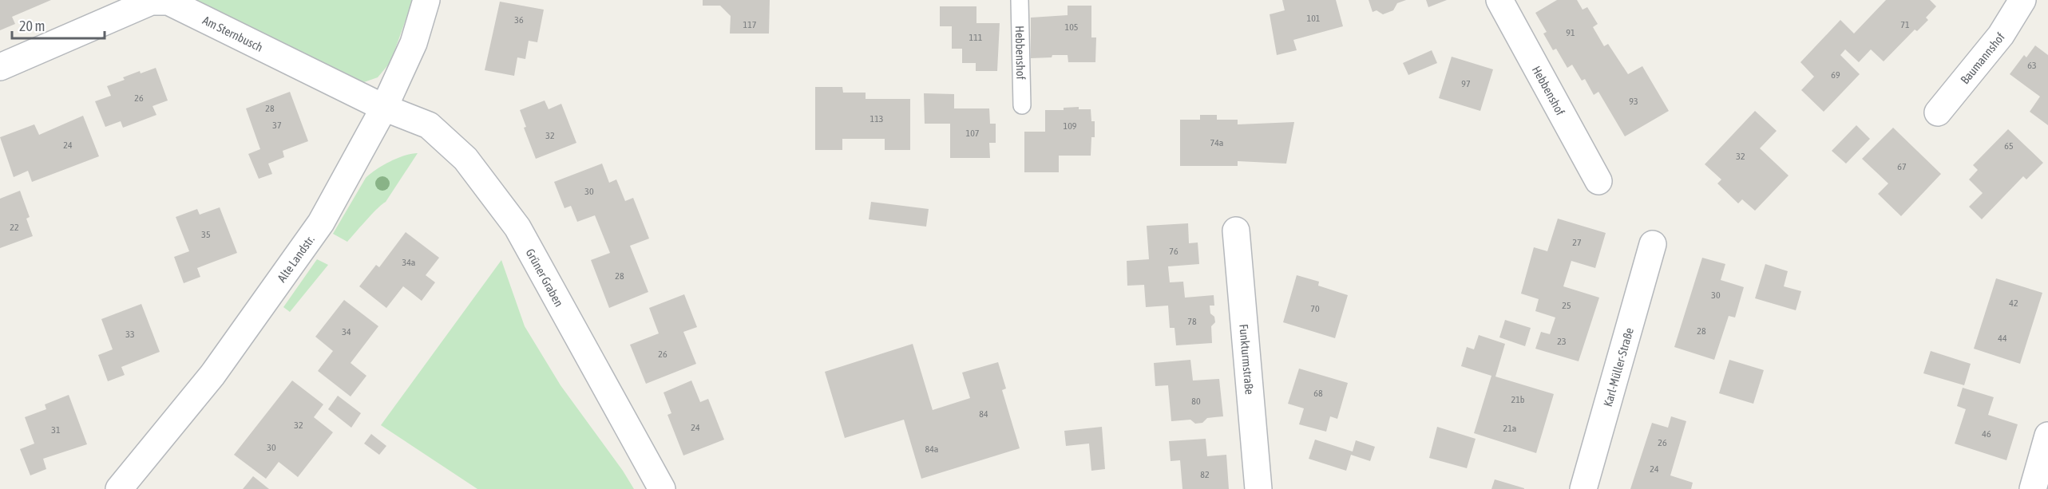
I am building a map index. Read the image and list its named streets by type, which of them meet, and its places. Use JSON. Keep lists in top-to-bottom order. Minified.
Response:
{"streets":{"street":["Am Sternbusch","Hebbenshof","Baumannshof","Alte Landstr.","Grüner Graben","Funkturmstraße","Karl-Müller-Straße"]},"crossings":[["Am Sternbusch","Alte Landstr."],["Am Sternbusch","Grüner Graben"],["Alte Landstr.","Grüner Graben"]],"house_numbers":["101","36","117","71","105","91","111","63","69","97","26","93","28","113","37","109","107","32","74a","24","65","32","67","30","22","35","27","76","34a","28","30","42","25","70","78","28","34","33","44","23","26","68","21b","80","84","32","24","21a","31","46","26","30","84a","24","82"],"scale_bar":"20 m"}
